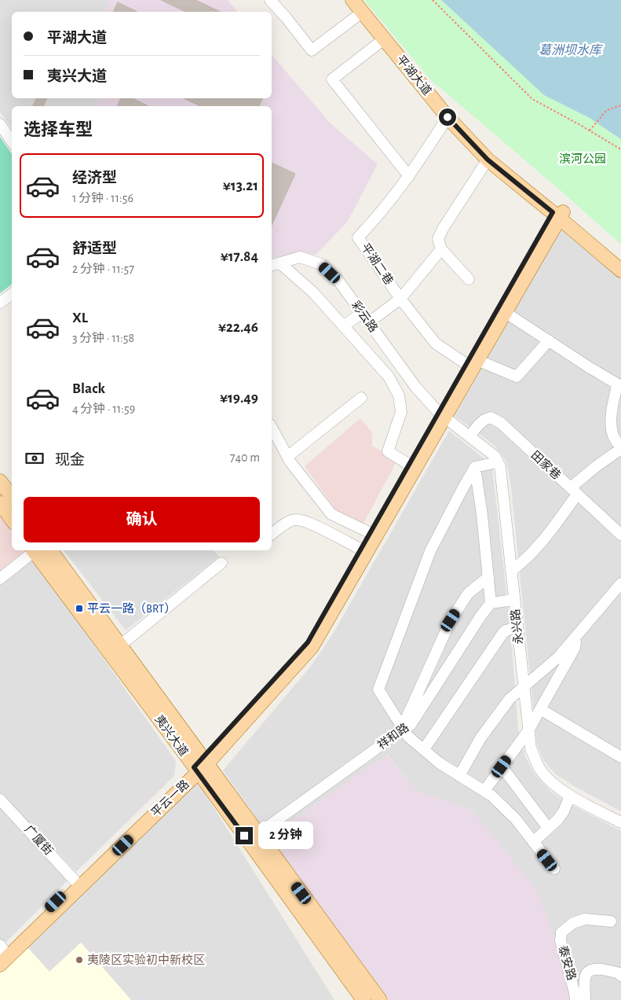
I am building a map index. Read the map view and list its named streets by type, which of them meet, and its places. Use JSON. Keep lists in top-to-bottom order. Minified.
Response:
{"streets":{"main road":["平湖大道","夷兴大道","平云一路"],"street":["平湖二巷","彩云路","田家巷","永兴路","祥和路","广厦街","泰安路"]},"crossings":[["平湖大道","平湖二巷"],["平湖大道","平云一路"],["平湖二巷","平云一路"],["彩云路","平云一路"],["夷兴大道","祥和路"],["夷兴大道","平云一路"],["平云一路","广厦街"]],"water":["葛洲坝水库"],"parks":["滨河公园"],"places":{"transit":["平云一路（BRT）"],"other":["夷陵区实验初中新校区"]},"page":{"banner":["平湖大道","夷兴大道"],"heading":"选择车型","list":[{"name":"经济型","note":"1 分钟 · 11:56","value":"¥13.21"},{"name":"舒适型","note":"2 分钟 · 11:57","value":"¥17.84"},{"name":"XL","note":"3 分钟 · 11:58","value":"¥22.46"},{"name":"Black","note":"4 分钟 · 11:59","value":"¥19.49"}],"pay":["现金","740 m"],"buttons":"确认","bubble":"2 分钟"}}
